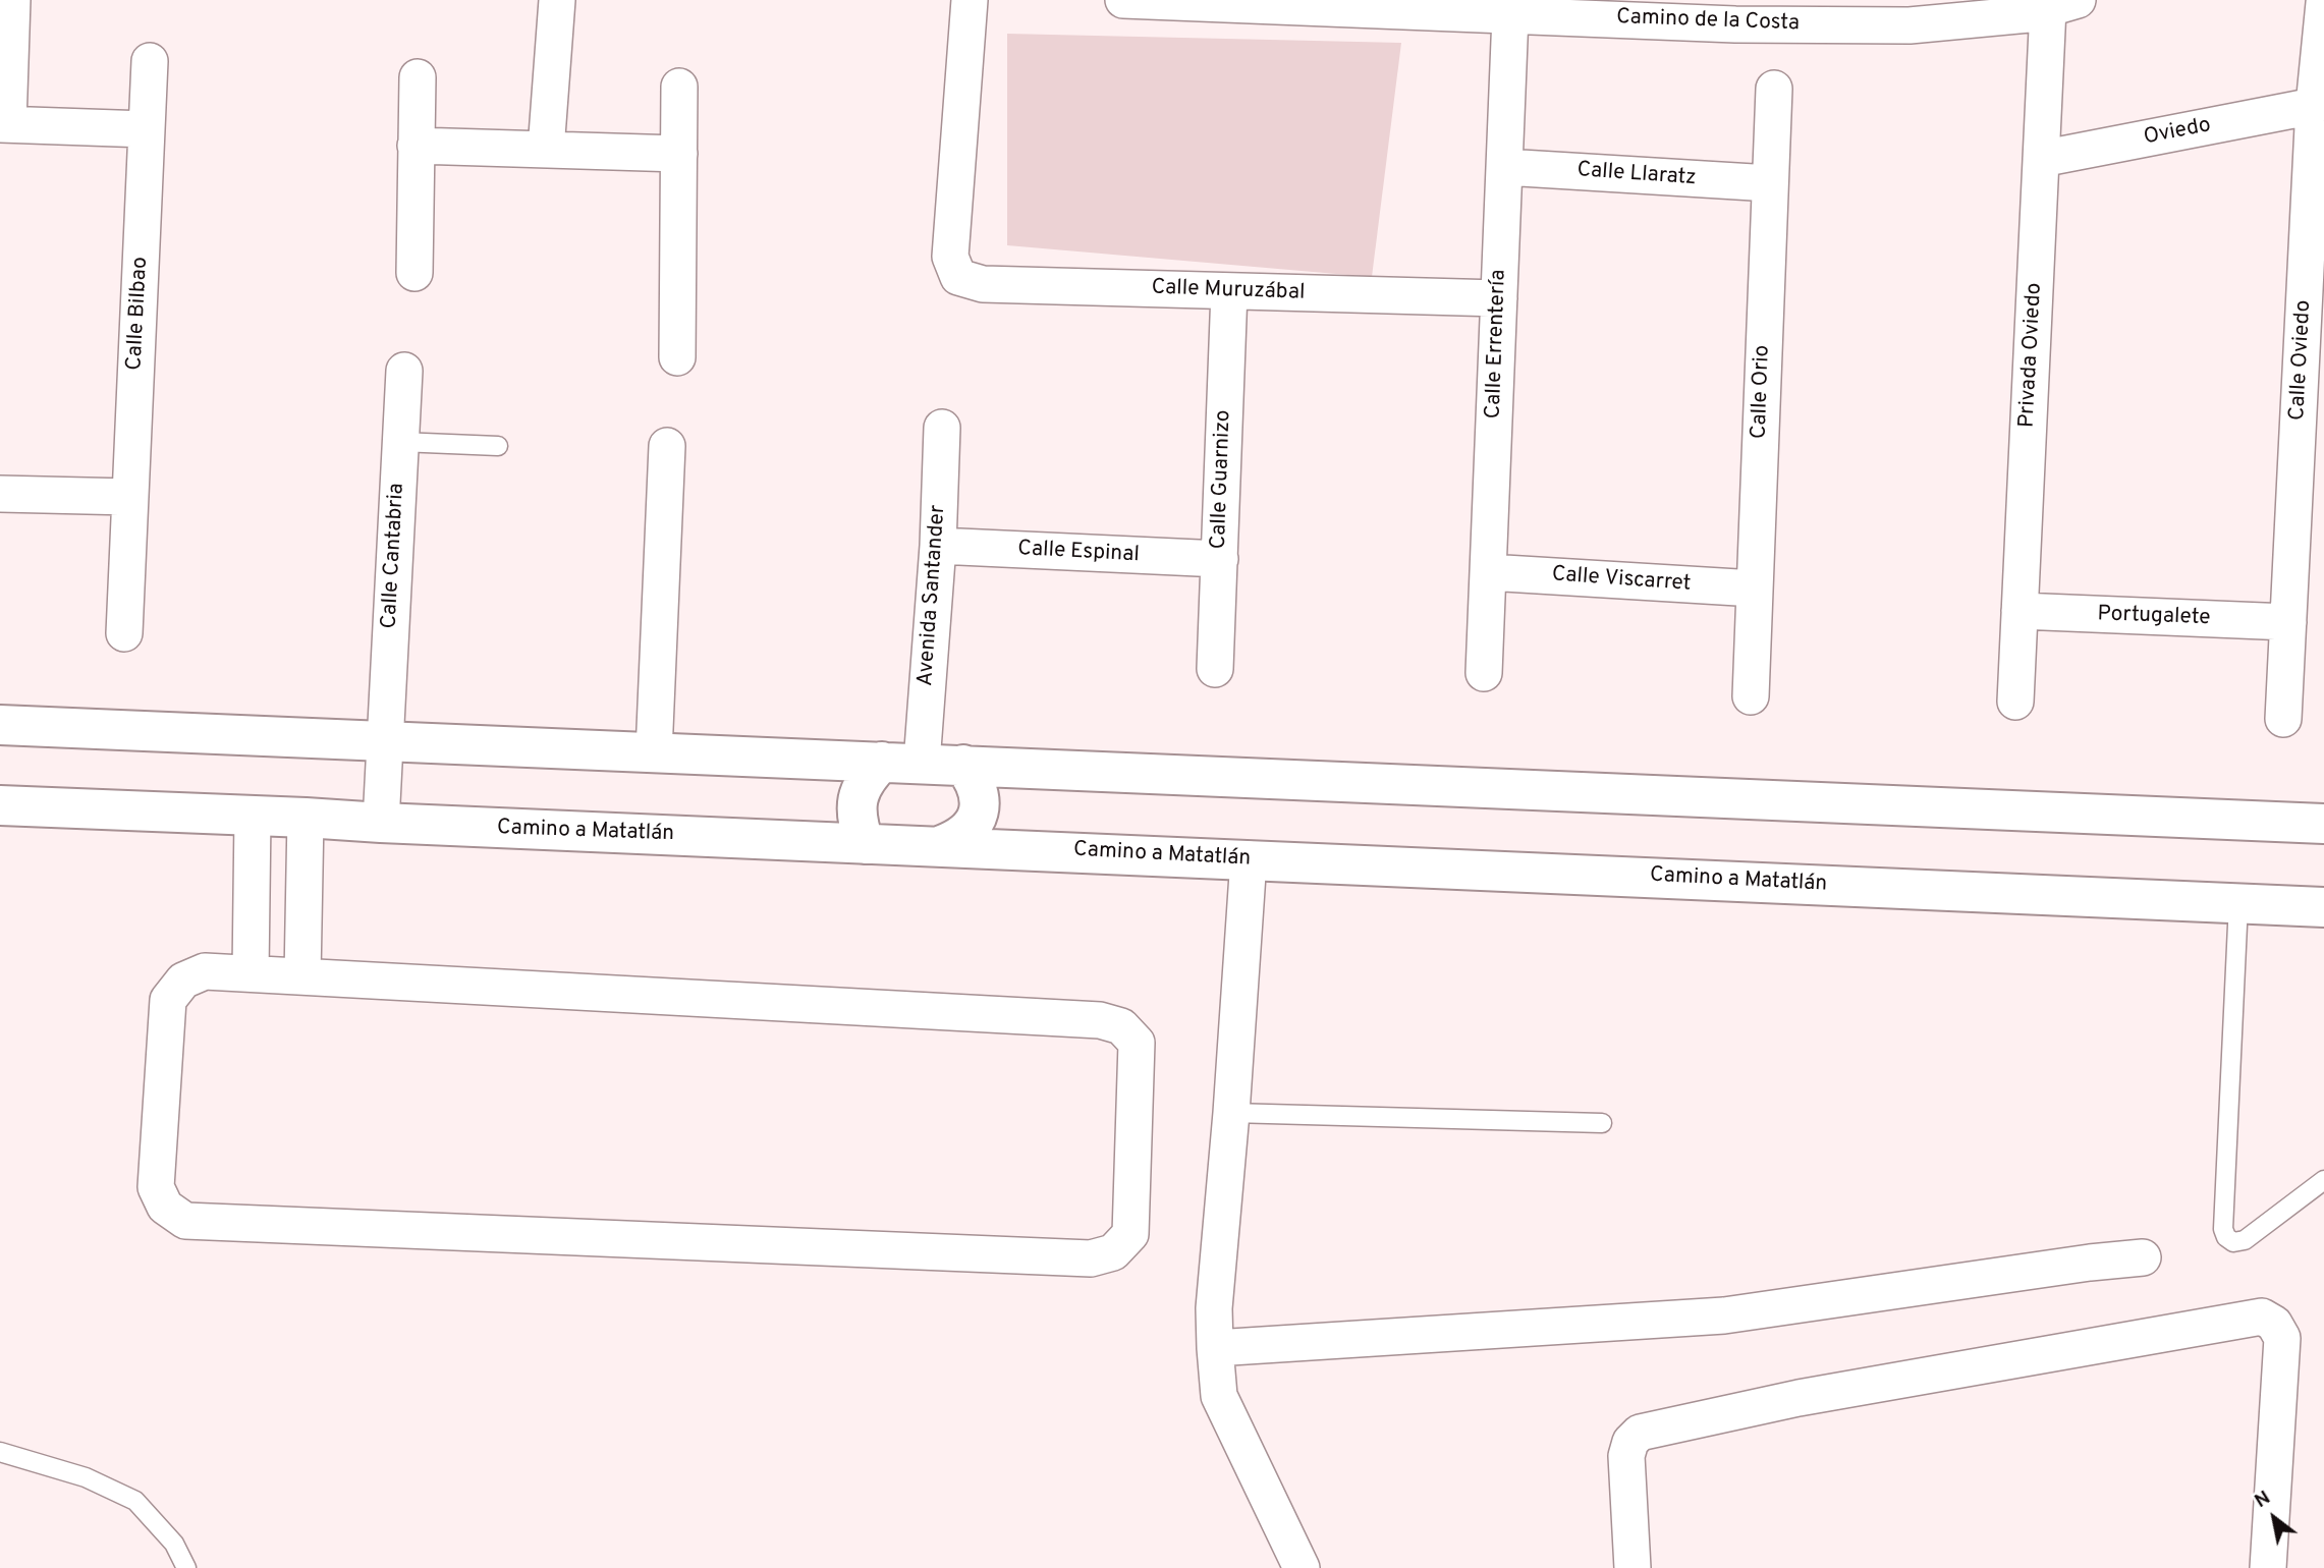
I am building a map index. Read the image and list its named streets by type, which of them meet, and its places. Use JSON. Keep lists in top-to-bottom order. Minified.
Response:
{"streets":{"street":["Camino de la Costa","Oviedo","Calle Llaratz","Calle Muruzábal","Calle Bilbao","Calle Errentería","Privada Oviedo","Calle Oviedo","Calle Orio","Calle Guarnizo","Calle Espinal","Calle Cantabria","Calle Viscarret","Avenida Santander","Portugalete","Camino a Matatlán"]},"crossings":[["Camino de la Costa","Calle Errentería"],["Camino de la Costa","Privada Oviedo"],["Oviedo","Privada Oviedo"],["Oviedo","Calle Oviedo"],["Calle Llaratz","Calle Errentería"],["Calle Llaratz","Calle Orio"],["Calle Muruzábal","Calle Errentería"],["Calle Muruzábal","Calle Guarnizo"],["Calle Errentería","Calle Viscarret"],["Privada Oviedo","Portugalete"],["Calle Oviedo","Portugalete"],["Calle Orio","Calle Viscarret"],["Calle Guarnizo","Calle Espinal"],["Calle Espinal","Avenida Santander"],["Calle Cantabria","Camino a Matatlán"],["Avenida Santander","Camino a Matatlán"]],"north":"top left"}
